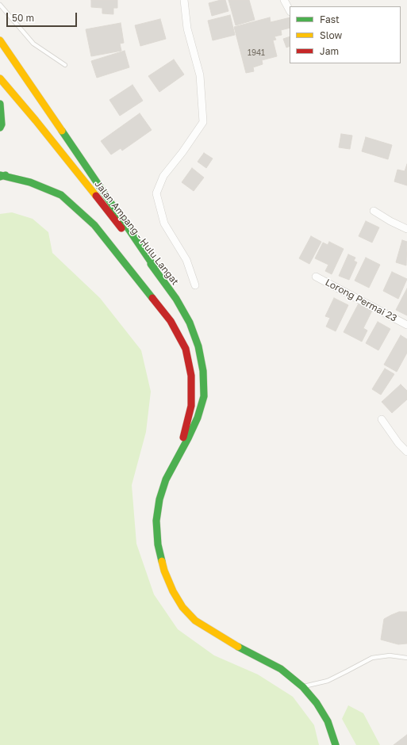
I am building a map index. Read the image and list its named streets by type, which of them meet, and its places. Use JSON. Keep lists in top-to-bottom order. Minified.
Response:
{"streets":{"main road":["Jalan Ampang - Hulu Langat"],"street":["Lorong Permai 23"]},"house_numbers":["1941"],"legend":["Fast","Slow","Jam"],"scale_bar":"50 m"}
